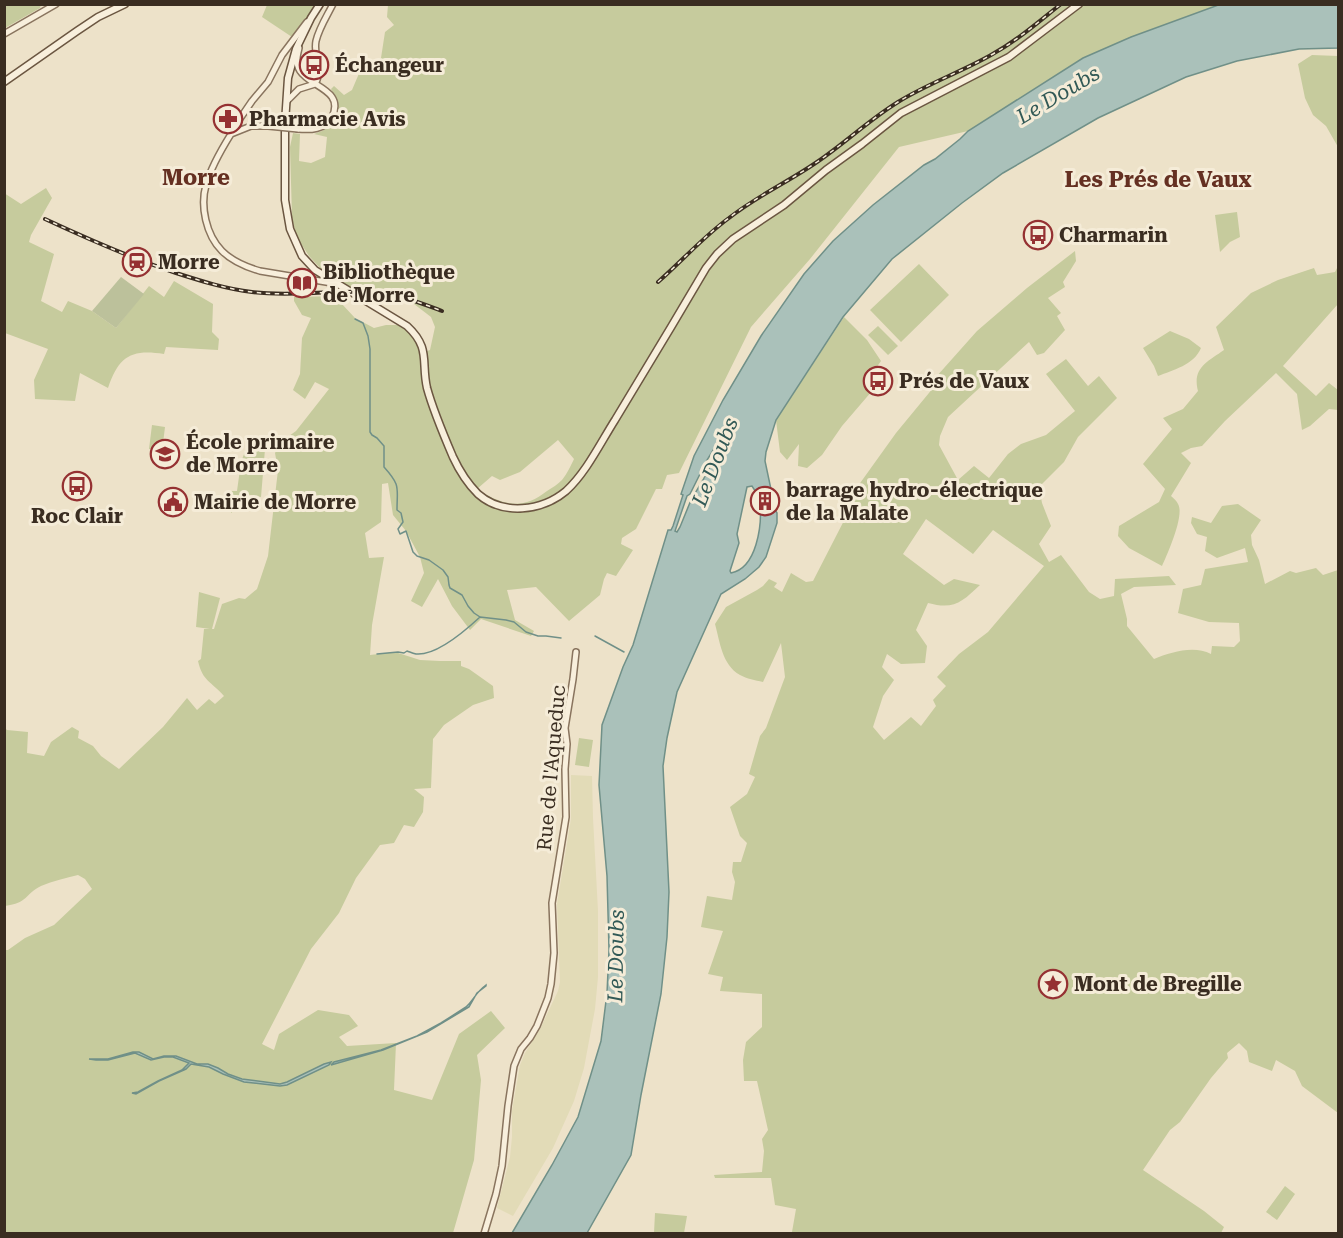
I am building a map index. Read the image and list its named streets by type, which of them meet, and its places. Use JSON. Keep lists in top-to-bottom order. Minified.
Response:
{"streets":{"street":["Rue de l'Aqueduc"]},"districts":["Morre","Les Prés de Vaux"],"water":["Le Doubs"],"places":{"bus stop":["Échangeur","Charmarin","Prés de Vaux","Roc Clair"],"pharmacy":["Pharmacie Avis"],"station":["Morre"],"library":["Bibliothèque de Morre"],"school or university":["École primaire de Morre"],"building":["barrage hydro-électrique de la Malate"],"public building":["Mairie de Morre"],"place":["Mont de Bregille"]}}
